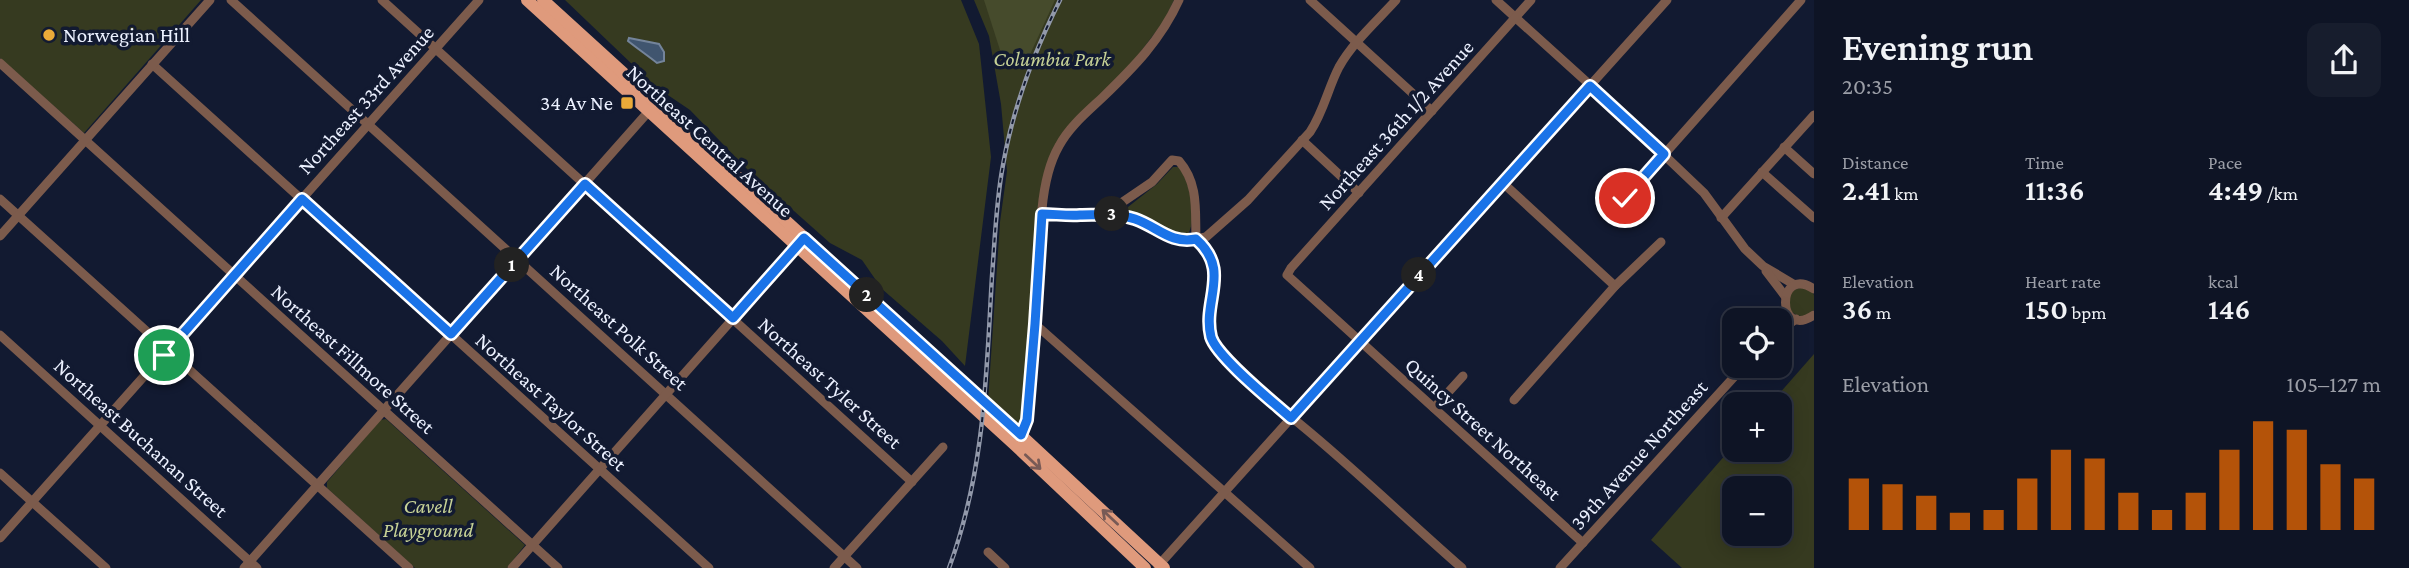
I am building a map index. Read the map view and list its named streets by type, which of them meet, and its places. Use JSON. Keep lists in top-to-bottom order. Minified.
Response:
{"streets":{"main road":["Northeast Central Avenue"],"street":["Northeast 33rd Avenue","Northeast 36th 1/2 Avenue","Northeast Polk Street","Northeast Fillmore Street","Northeast Tyler Street","Northeast Taylor Street","Quincy Street Northeast","Northeast Buchanan Street","39th Avenue Northeast"]},"crossings":[["Northeast 33rd Avenue","Northeast Polk Street"],["Northeast 33rd Avenue","Northeast Fillmore Street"],["Northeast 33rd Avenue","Northeast Tyler Street"],["Northeast 33rd Avenue","Northeast Taylor Street"],["Northeast 33rd Avenue","Northeast Buchanan Street"],["Northeast 36th 1/2 Avenue","Quincy Street Northeast"],["Quincy Street Northeast","39th Avenue Northeast"]],"parks":["Columbia Park","Cavell Playground"],"places":{"other":["Norwegian Hill"],"transit":["34 Av Ne"]},"page":{"heading":["Evening run","20:35"],"stats":[["Distance","2.41 km"],["Time","11:36"],["Pace","4:49 /km"],["Elevation","36 m"],["Heart rate","150 bpm"],["kcal","146"]],"pins":["3","1","4","2"],"map_buttons":["+","−"],"chart":["Elevation","105–127 m"]}}
